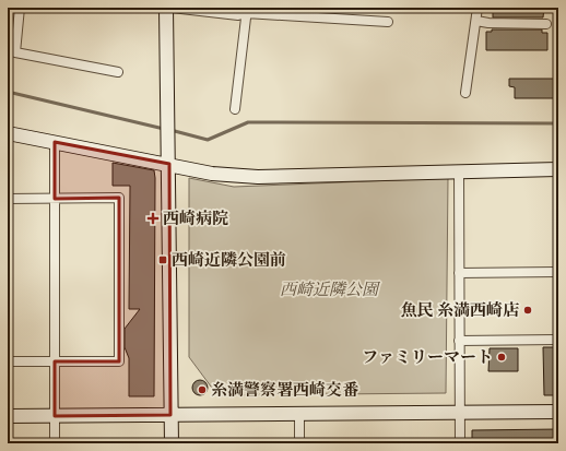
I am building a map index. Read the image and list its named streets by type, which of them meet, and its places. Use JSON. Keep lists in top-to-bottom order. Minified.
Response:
{"parks":["西崎近隣公園"],"places":{"health":["西崎病院"],"transit":["西崎近隣公園前"],"other":["魚民 糸満西崎店","ファミリーマート","糸満警察署西崎交番"]}}
